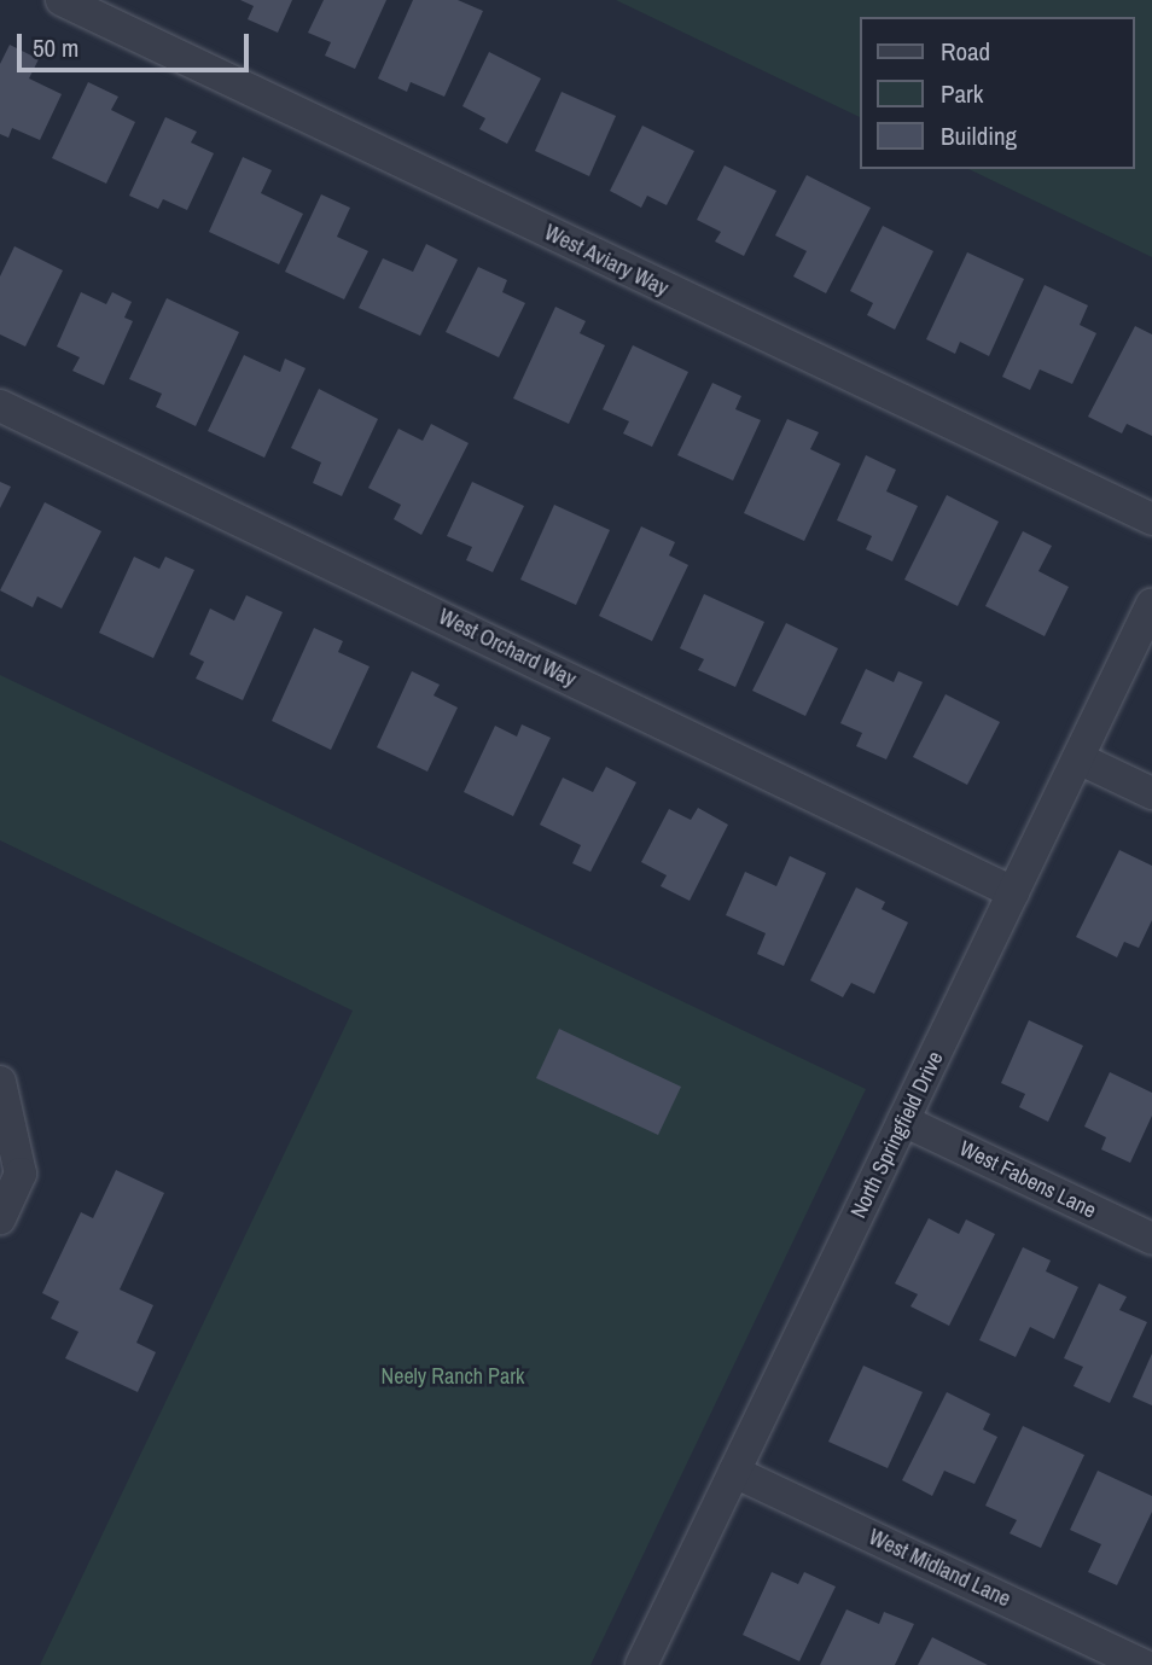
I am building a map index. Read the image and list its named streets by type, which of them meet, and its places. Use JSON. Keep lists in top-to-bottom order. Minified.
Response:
{"streets":{"street":["West Aviary Way","West Orchard Way","North Springfield Drive","West Fabens Lane","West Midland Lane"]},"crossings":[["West Orchard Way","North Springfield Drive"],["North Springfield Drive","West Fabens Lane"],["North Springfield Drive","West Midland Lane"]],"parks":["Neely Ranch Park"],"legend":["Road","Park","Building"],"scale_bar":"50 m"}
